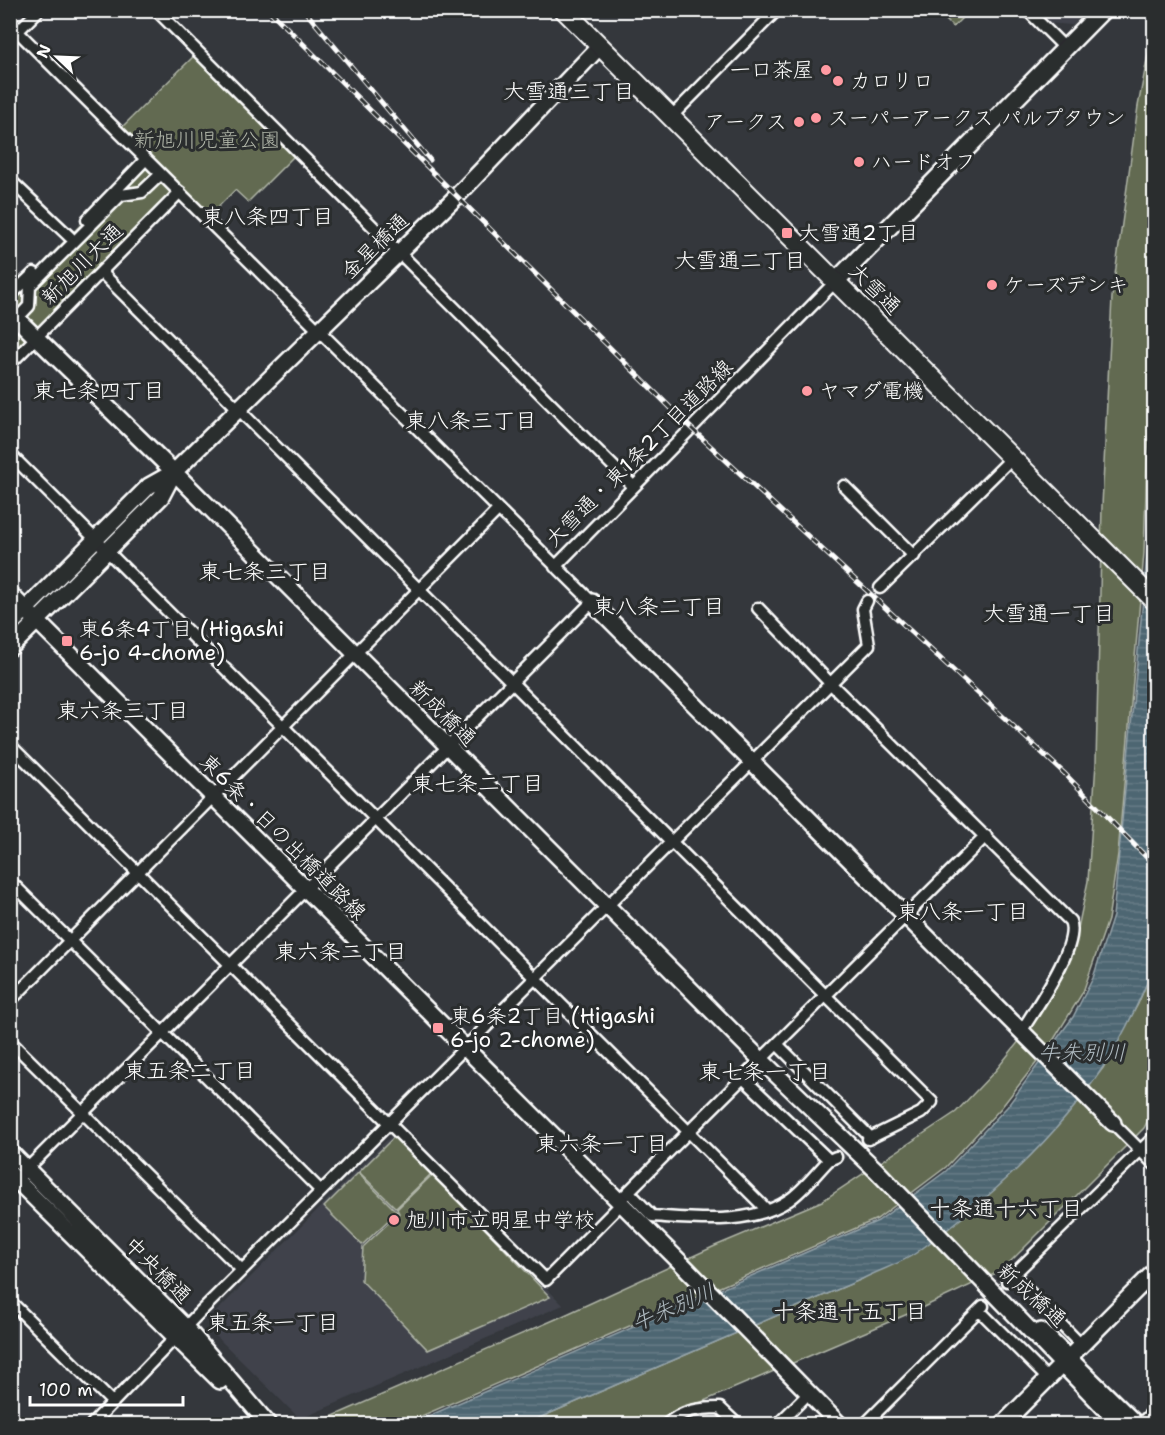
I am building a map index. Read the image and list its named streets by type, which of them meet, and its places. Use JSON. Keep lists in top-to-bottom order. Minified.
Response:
{"streets":{"highway":["大雪通"],"street":["金星橋通","新旭川大通","大雪通・東1条2丁目道路線","新成橋通","東6条・日の出橋道路線","中央橋通"]},"crossings":[["金星橋通","大雪通"],["金星橋通","新成橋通"],["金星橋通","東6条・日の出橋道路線"],["新旭川大通","新成橋通"],["大雪通","大雪通・東1条2丁目道路線"]],"districts":["大雪通三丁目","東八条四丁目","大雪通二丁目","東七条四丁目","東八条三丁目","東七条三丁目","東八条二丁目","大雪通一丁目","東六条三丁目","東七条二丁目","東八条一丁目","東六条二丁目","東五条二丁目","東七条一丁目","東六条一丁目","十条通十六丁目","十条通十五丁目","東五条一丁目"],"water":["牛朱別川"],"parks":["新旭川児童公園"],"places":{"other":["一口茶屋","カロリロ","スーパーアークス パルプタウン","アークス","ハードオフ","ケーズデンキ","ヤマダ電機","旭川市立明星中学校"],"transit":["大雪通2丁目","東6条4丁目 (Higashi 6-jo 4-chome)","東6条2丁目 (Higashi 6-jo 2-chome)"]},"scale_bar":"100 m","north":"top left"}
